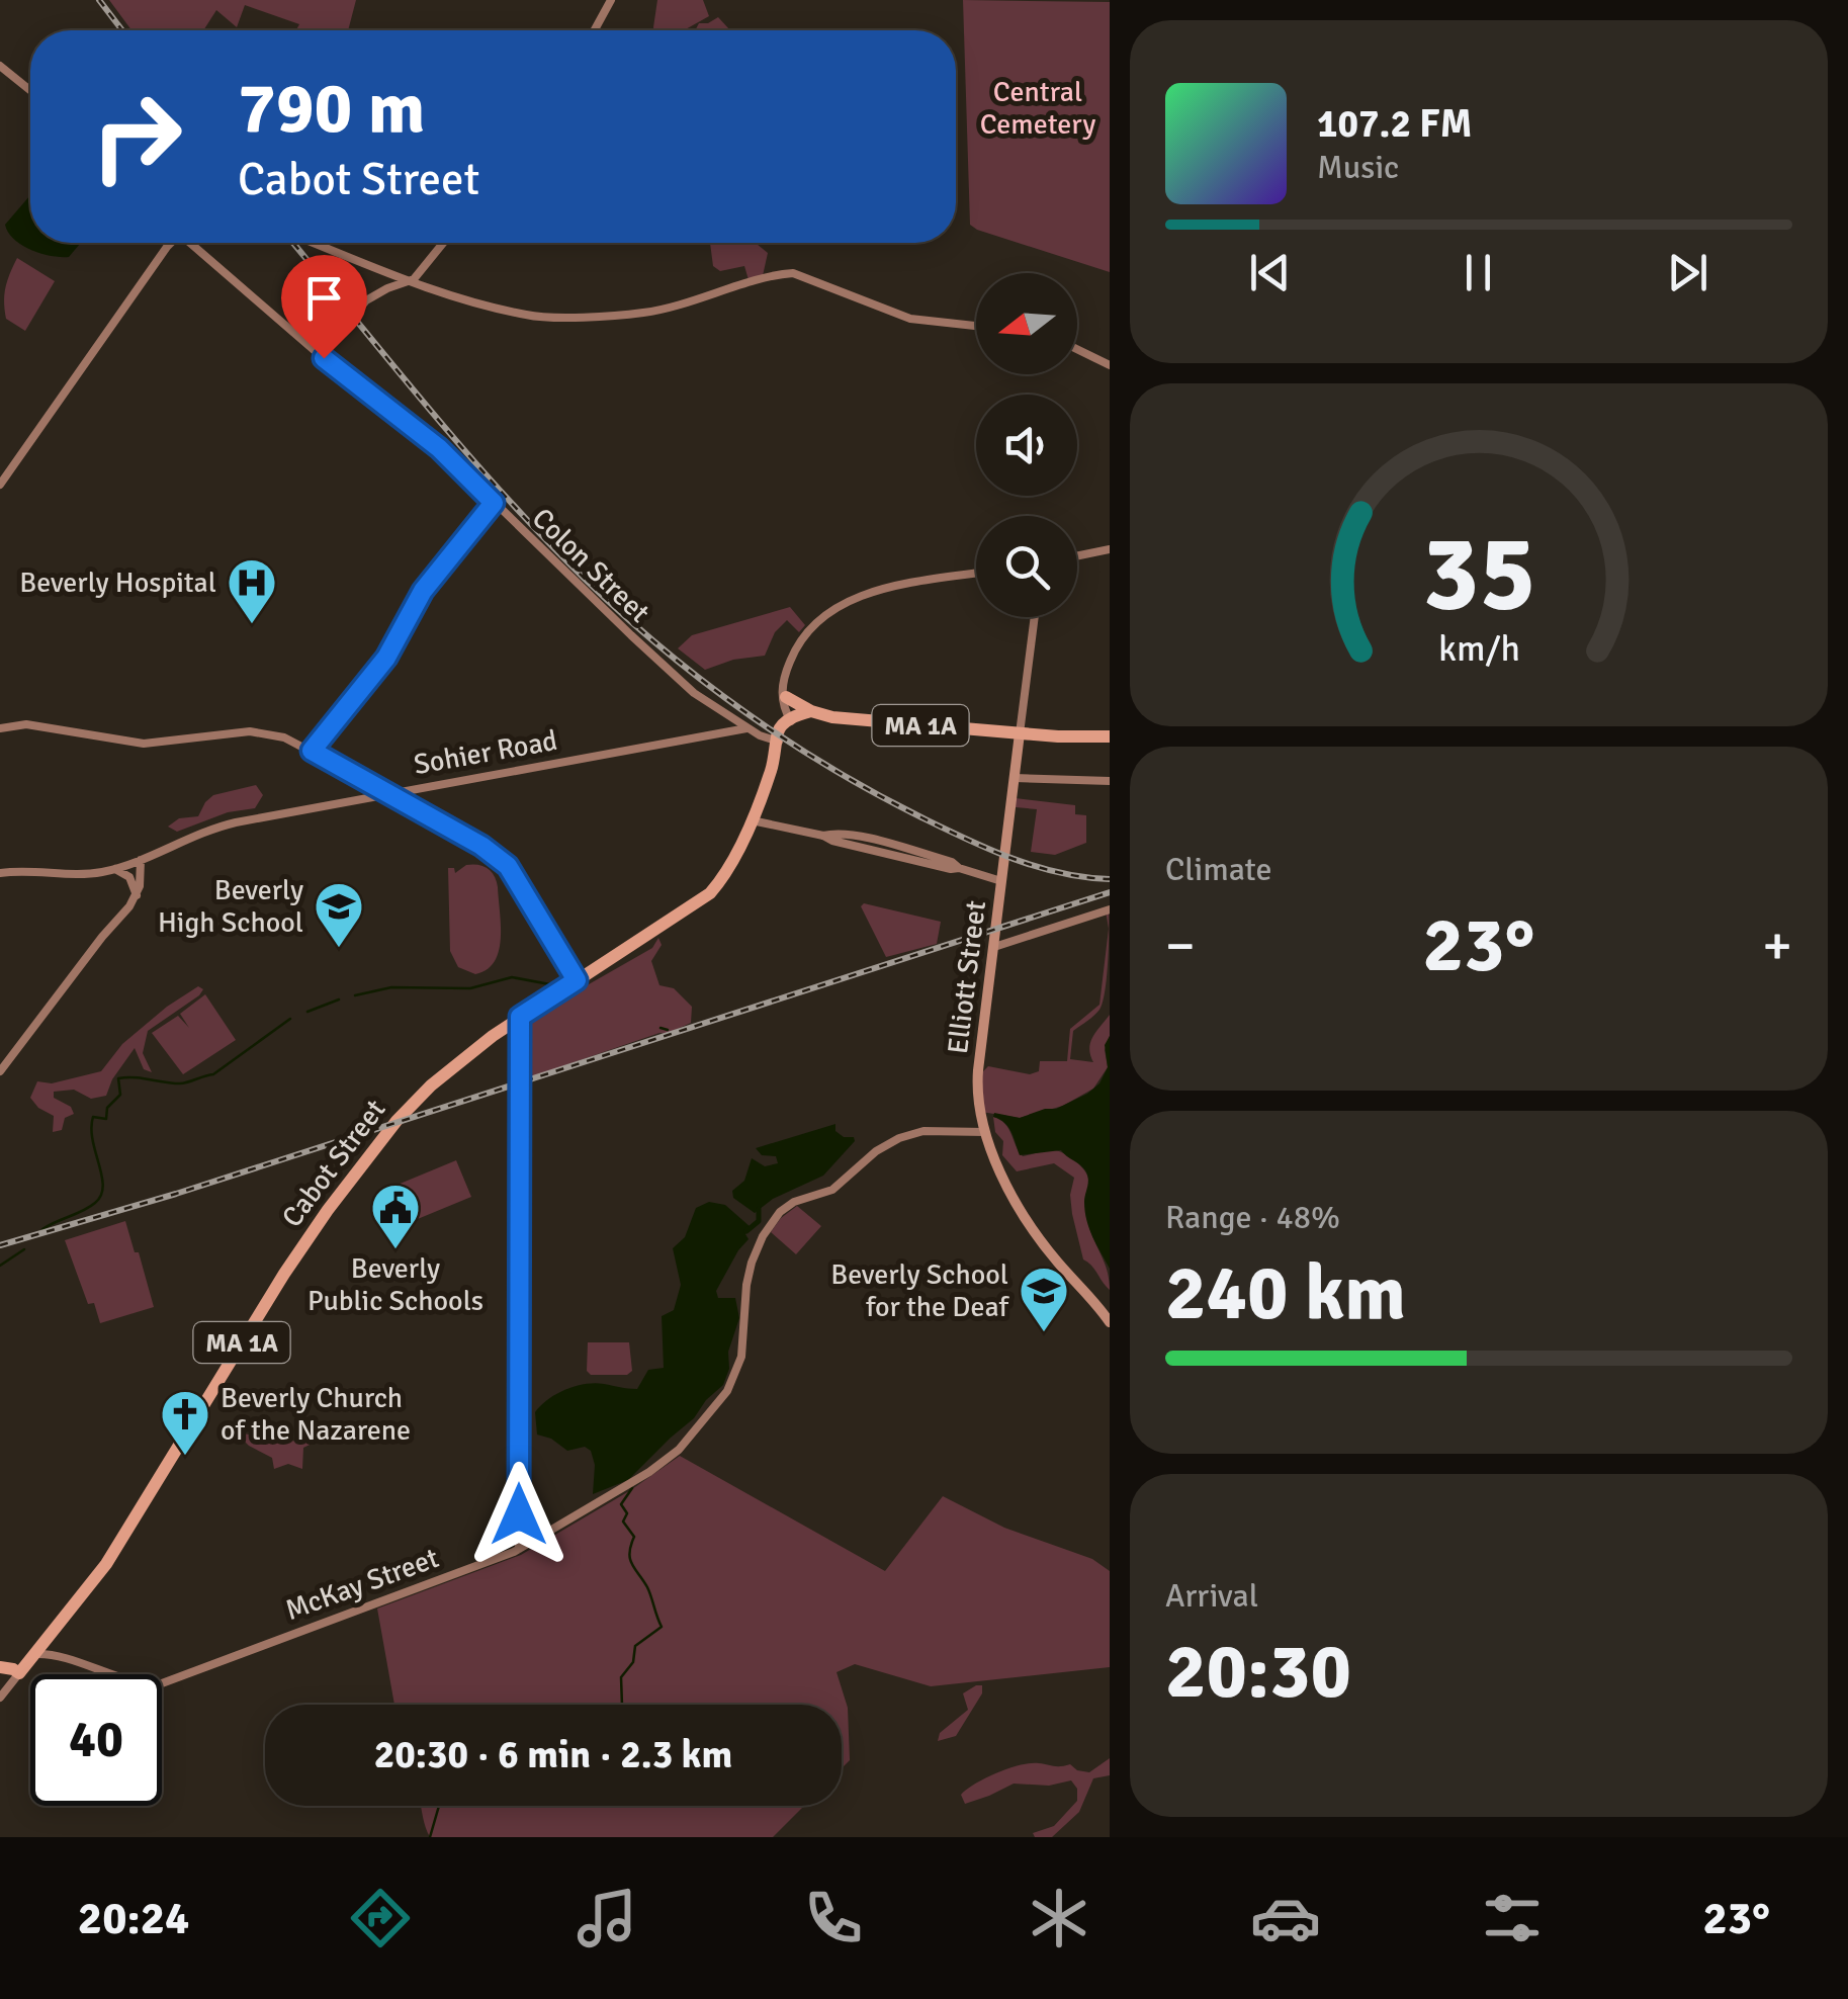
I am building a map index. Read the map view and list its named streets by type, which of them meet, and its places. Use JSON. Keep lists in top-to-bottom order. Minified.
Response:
{"streets":{"highway":["MA 1A","Cabot Street"],"main road":["Colon Street","Sohier Road","Elliott Street","McKay Street"]},"crossings":[["Colon Street","Sohier Road"],["Colon Street","Cabot Street"],["MA 1A","Elliott Street"],["MA 1A","Cabot Street"],["Sohier Road","Cabot Street"],["Elliott Street","McKay Street"],["Cabot Street","McKay Street"]],"parks":["Central Cemetery"],"places":{"hospital":["Beverly Hospital"],"school or university":["Beverly High School","Beverly School for the Deaf"],"public building":["Beverly Public Schools"],"church":["Beverly Church of the Nazarene"]},"north":"left","page":{"turn":["790 m","Cabot Street"],"song":["107.2 FM","Music"],"tile":["Climate",["Range · 48%","240 km"],["Arrival","20:30"]],"heat":["−","23°","+"],"limit":"40","trip":"20:30 · 6 min · 2.3 km","tabs":["20:24","23°"],"gauge":["35","km/h"]}}
